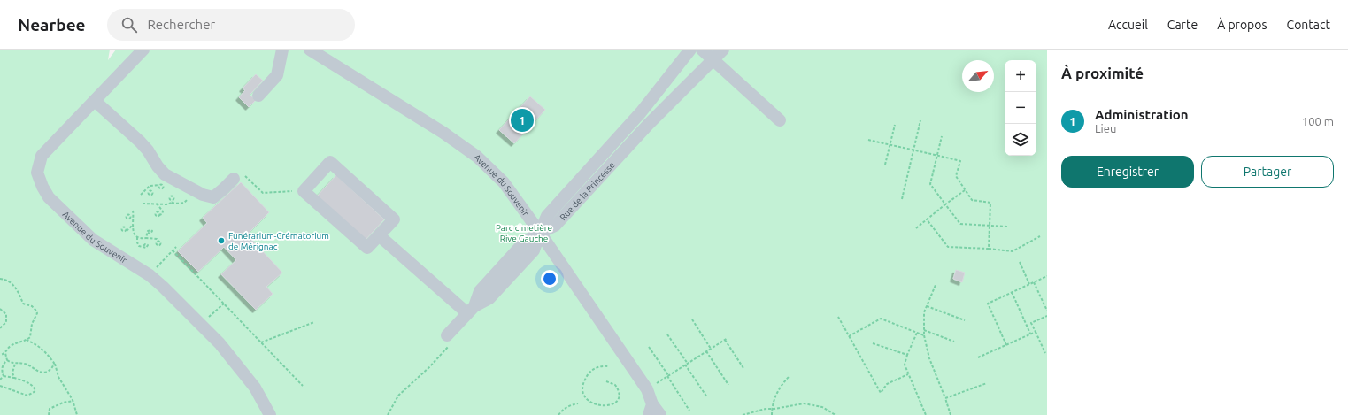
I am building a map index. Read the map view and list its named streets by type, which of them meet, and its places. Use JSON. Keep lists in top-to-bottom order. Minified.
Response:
{"streets":{"lane":["Avenue du Souvenir","Rue de la Princesse"]},"crossings":[["Avenue du Souvenir","Rue de la Princesse"]],"parks":["Parc cimetière Rive Gauche"],"places":["Funérarium-Crématorium de Mérignac"],"north":"top right","page":{"header":"Nearbee","search":"Rechercher","nav":["Accueil","Carte","À propos","Contact"],"heading":"À proximité","map_buttons":["+","−"],"list":[{"mark":"1","name":"Administration","note":"Lieu","value":"100 m"}],"pins":"1","buttons":["Enregistrer","Partager"]}}
